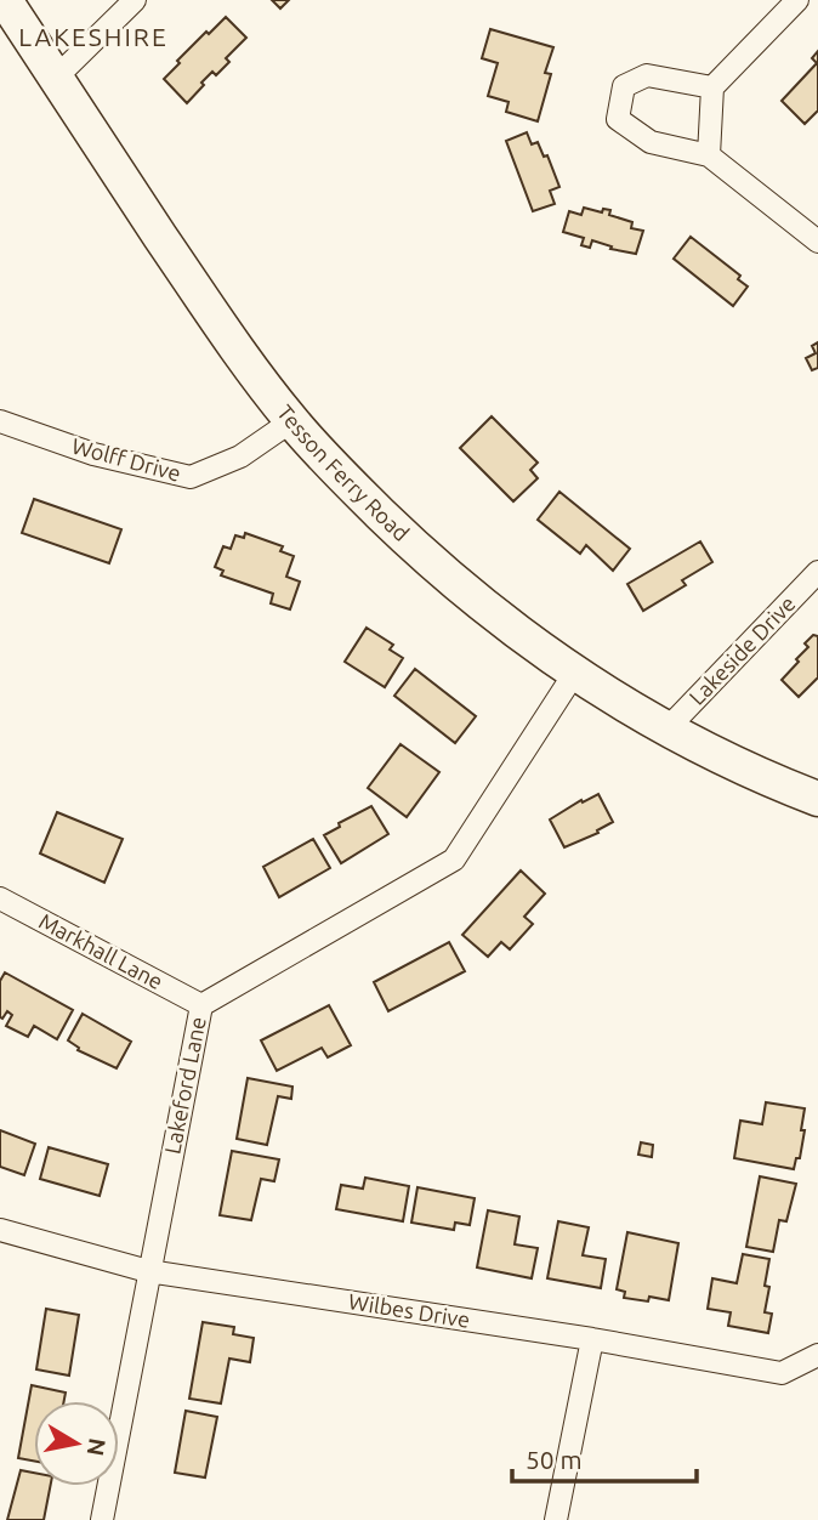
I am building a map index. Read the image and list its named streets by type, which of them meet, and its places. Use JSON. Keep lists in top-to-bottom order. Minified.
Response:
{"streets":{"main road":["Tesson Ferry Road"],"street":["Wolff Drive","Lakeside Drive","Markhall Lane","Lakeford Lane","Wilbes Drive"]},"crossings":[["Wolff Drive","Tesson Ferry Road"],["Tesson Ferry Road","Lakeside Drive"],["Tesson Ferry Road","Lakeford Lane"],["Markhall Lane","Lakeford Lane"],["Lakeford Lane","Wilbes Drive"]],"districts":["LAKESHIRE"],"scale_bar":"50 m","north":"right"}
